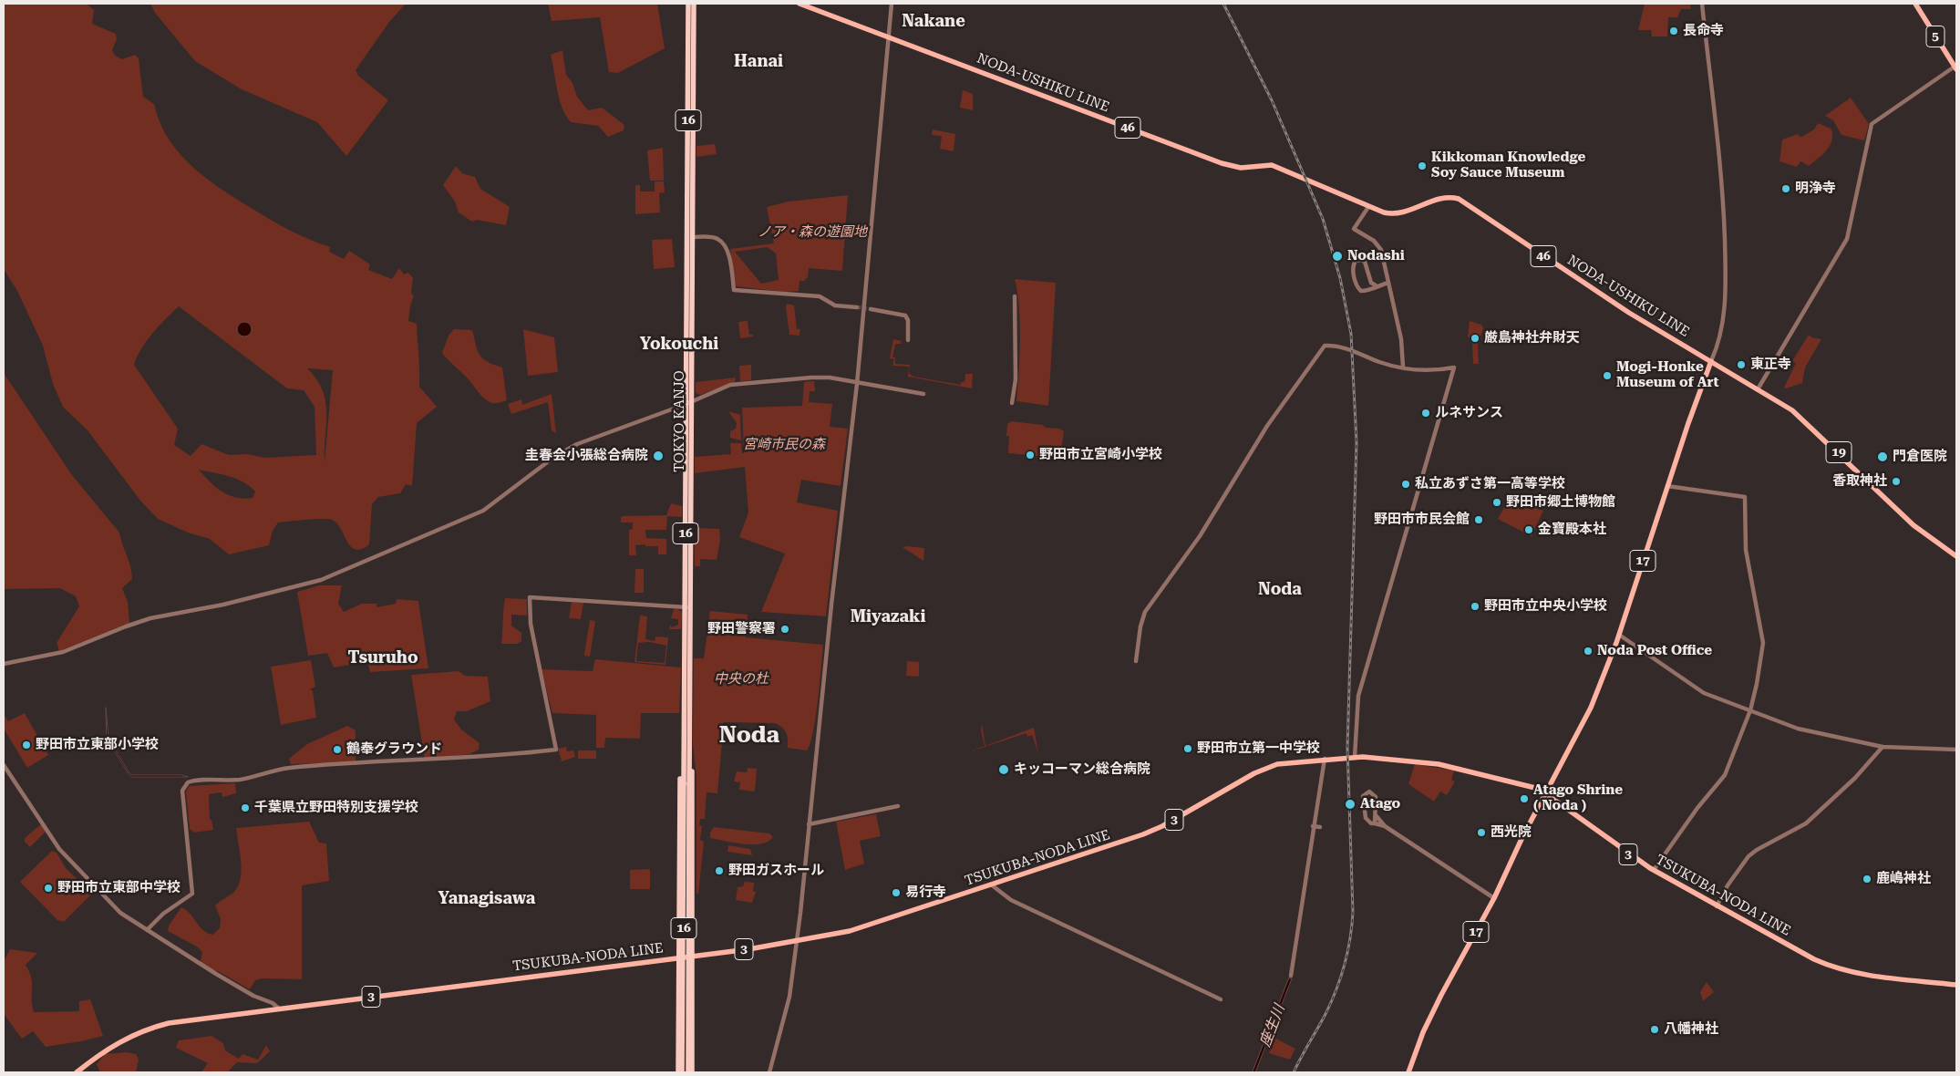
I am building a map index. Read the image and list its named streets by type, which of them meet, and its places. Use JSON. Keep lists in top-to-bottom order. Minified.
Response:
{"streets":{"highway":["16","TOKYO KANJO"],"main road":["5","NODA-USHIKU LINE","46","19","17","3","TSUKUBA-NODA LINE"]},"crossings":[["NODA-USHIKU LINE","19"],["NODA-USHIKU LINE","17"],["16","TOKYO KANJO"],["16","TSUKUBA-NODA LINE"],["19","17"],["17","TSUKUBA-NODA LINE"]],"districts":["Nakane","Hanai","Yokouchi","Noda","Miyazaki","Tsuruho","Noda","Yanagisawa"],"water":["座生川"],"parks":["ノア・森の遊園地","宮崎市民の森","中央の杜"],"places":["長命寺","Kikkoman Knowledge Soy Sauce Museum","明浄寺","Nodashi","厳島神社弁財天","東正寺","Mogi-Honke Museum of Art","ルネサンス","野田市立宮崎小学校","圭春会小張総合病院","門倉医院","香取神社","私立あずさ第一高等学校","野田市郷土博物館","野田市市民会館","金寶殿本社","野田市立中央小学校","野田警察署","Noda Post Office","野田市立東部小学校","野田市立第一中学校","鶴奉グラウンド","キッコーマン総合病院","Atago Shrine ( Noda )","Atago","千葉県立野田特別支援学校","西光院","野田ガスホール","鹿嶋神社","野田市立東部中学校","易行寺","八幡神社"]}
